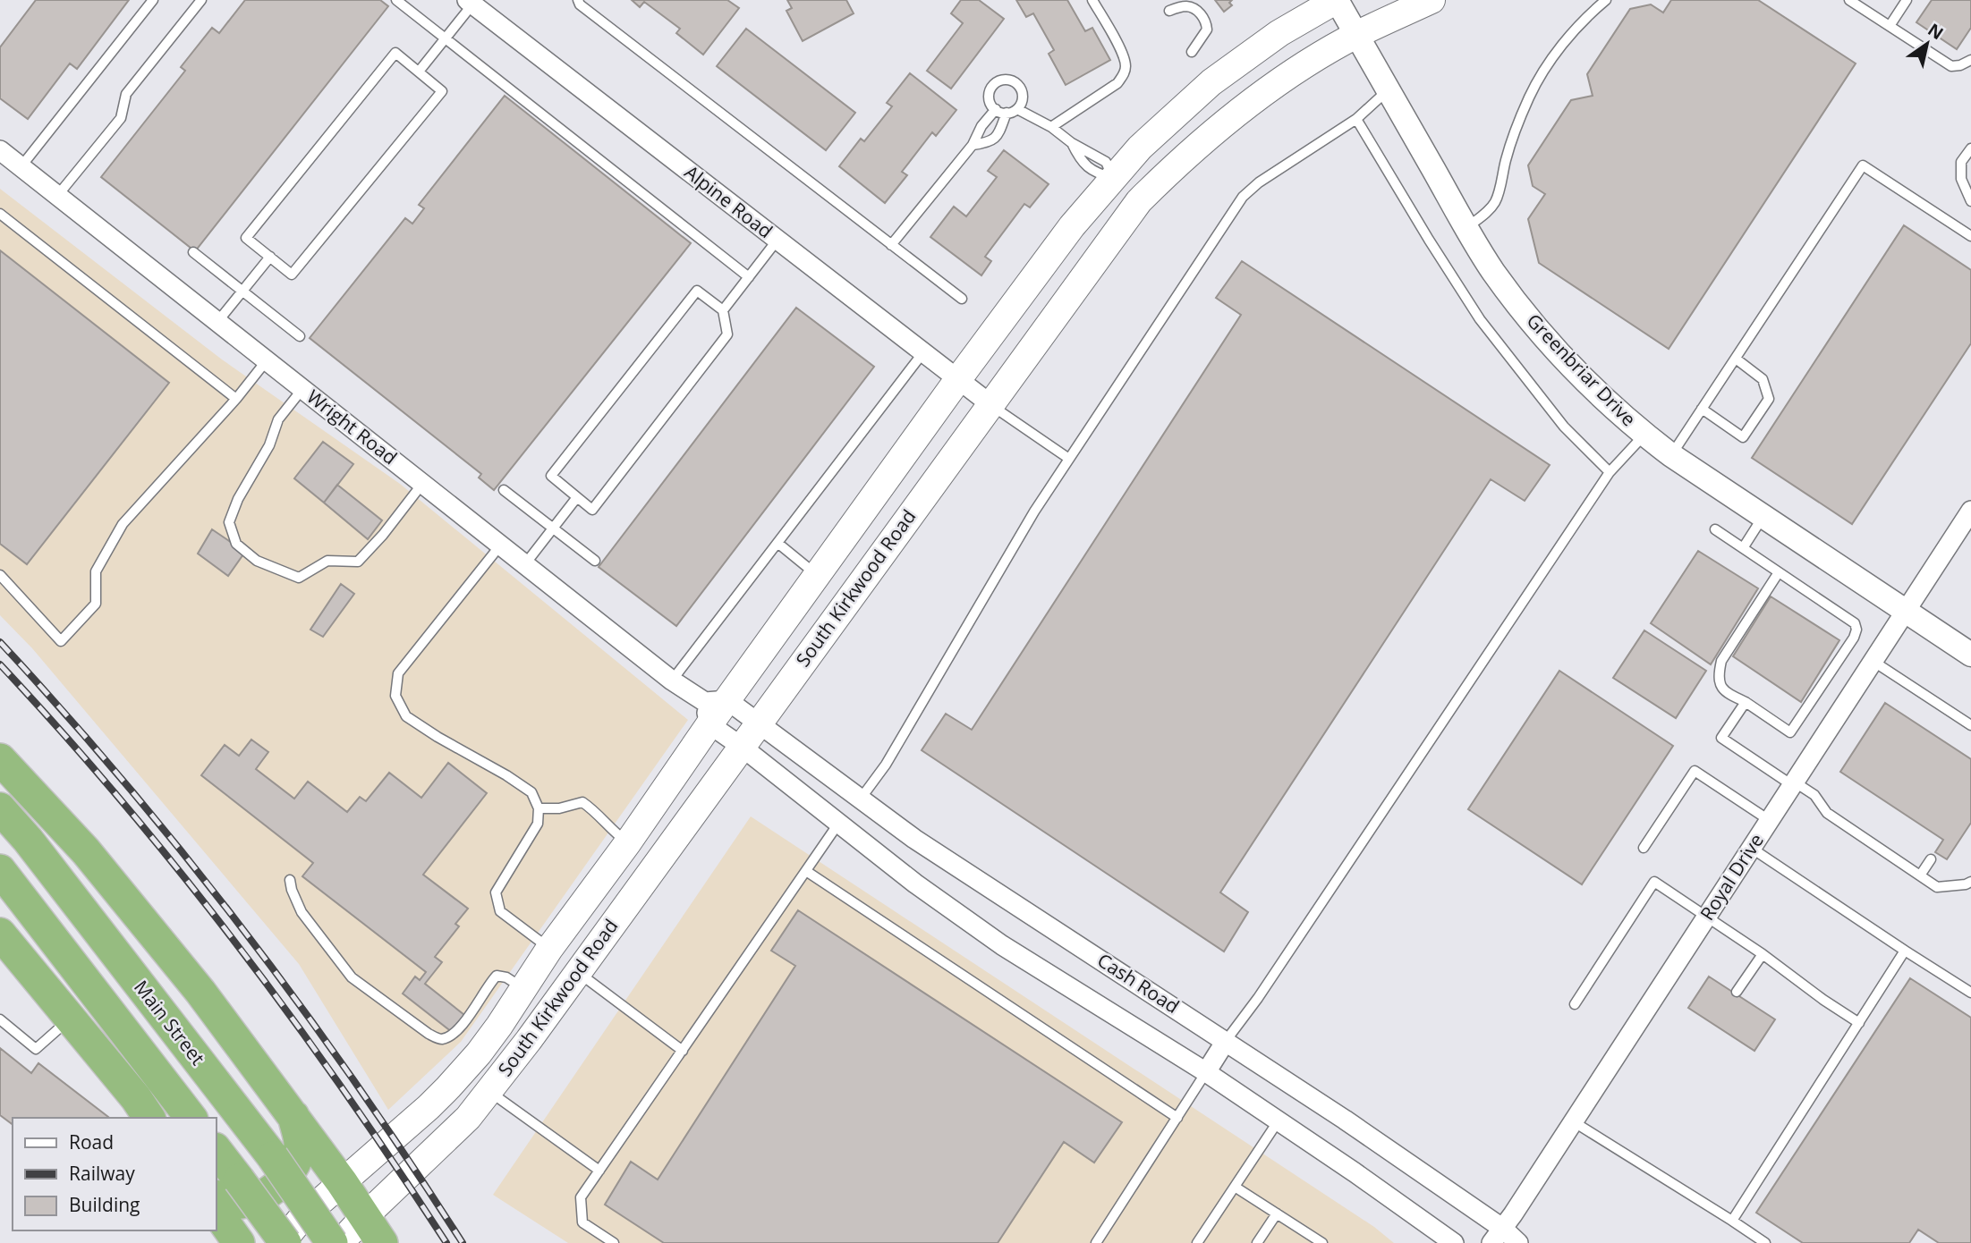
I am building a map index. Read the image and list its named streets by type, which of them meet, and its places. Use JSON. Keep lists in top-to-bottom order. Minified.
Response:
{"streets":{"highway":["Main Street"],"main road":["South Kirkwood Road"],"street":["Alpine Road","Greenbriar Drive","Wright Road","Royal Drive","Cash Road"]},"crossings":[["Alpine Road","South Kirkwood Road"],["Greenbriar Drive","South Kirkwood Road"],["Greenbriar Drive","Royal Drive"],["Wright Road","South Kirkwood Road"],["Wright Road","Cash Road"],["South Kirkwood Road","Cash Road"],["Royal Drive","Cash Road"]],"legend":["Road","Railway","Building"],"north":"top right"}
